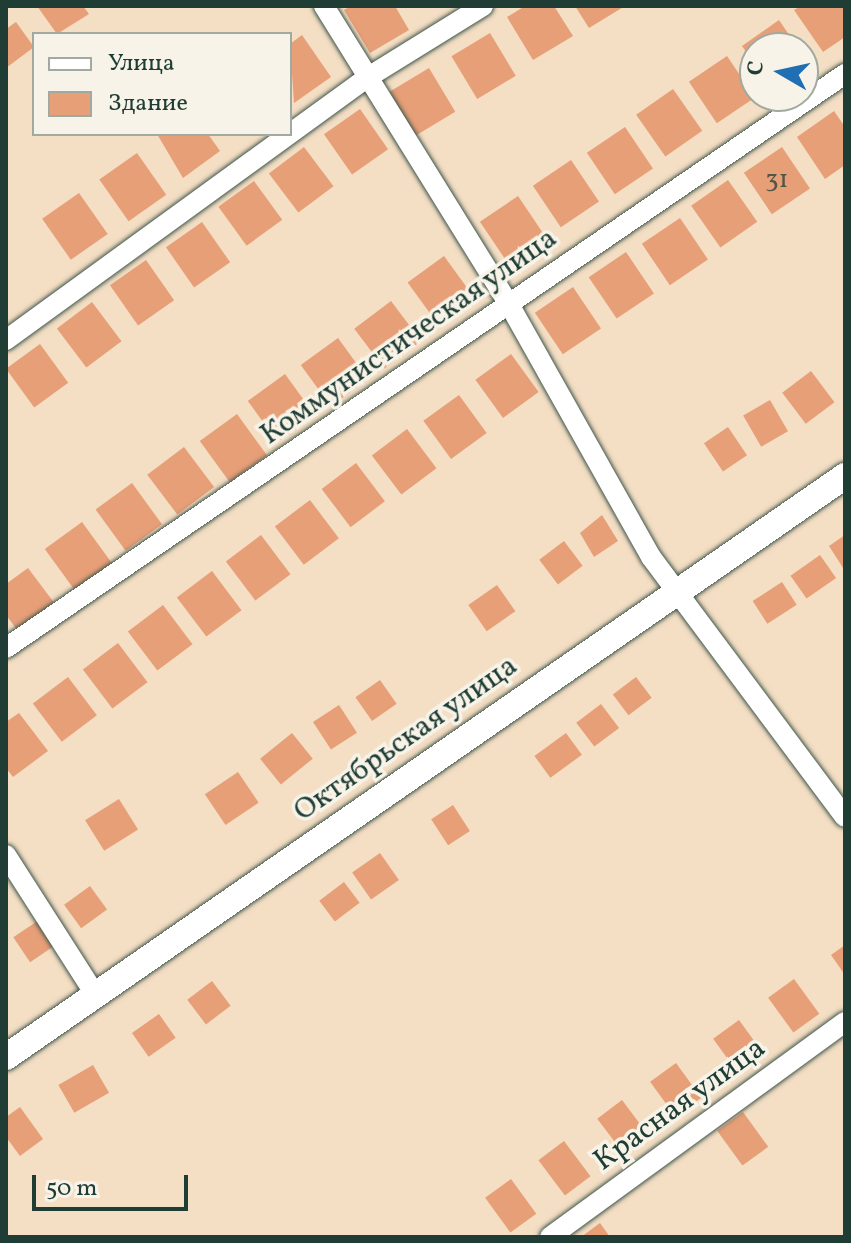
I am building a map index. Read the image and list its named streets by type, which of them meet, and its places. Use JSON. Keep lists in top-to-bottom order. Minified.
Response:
{"streets":{"main road":["Октябрьская улица"],"street":["Коммунистическая улица","Красная улица"]},"house_numbers":["31"],"legend":["Улица","Здание"],"scale_bar":"50 m","north":"left"}
